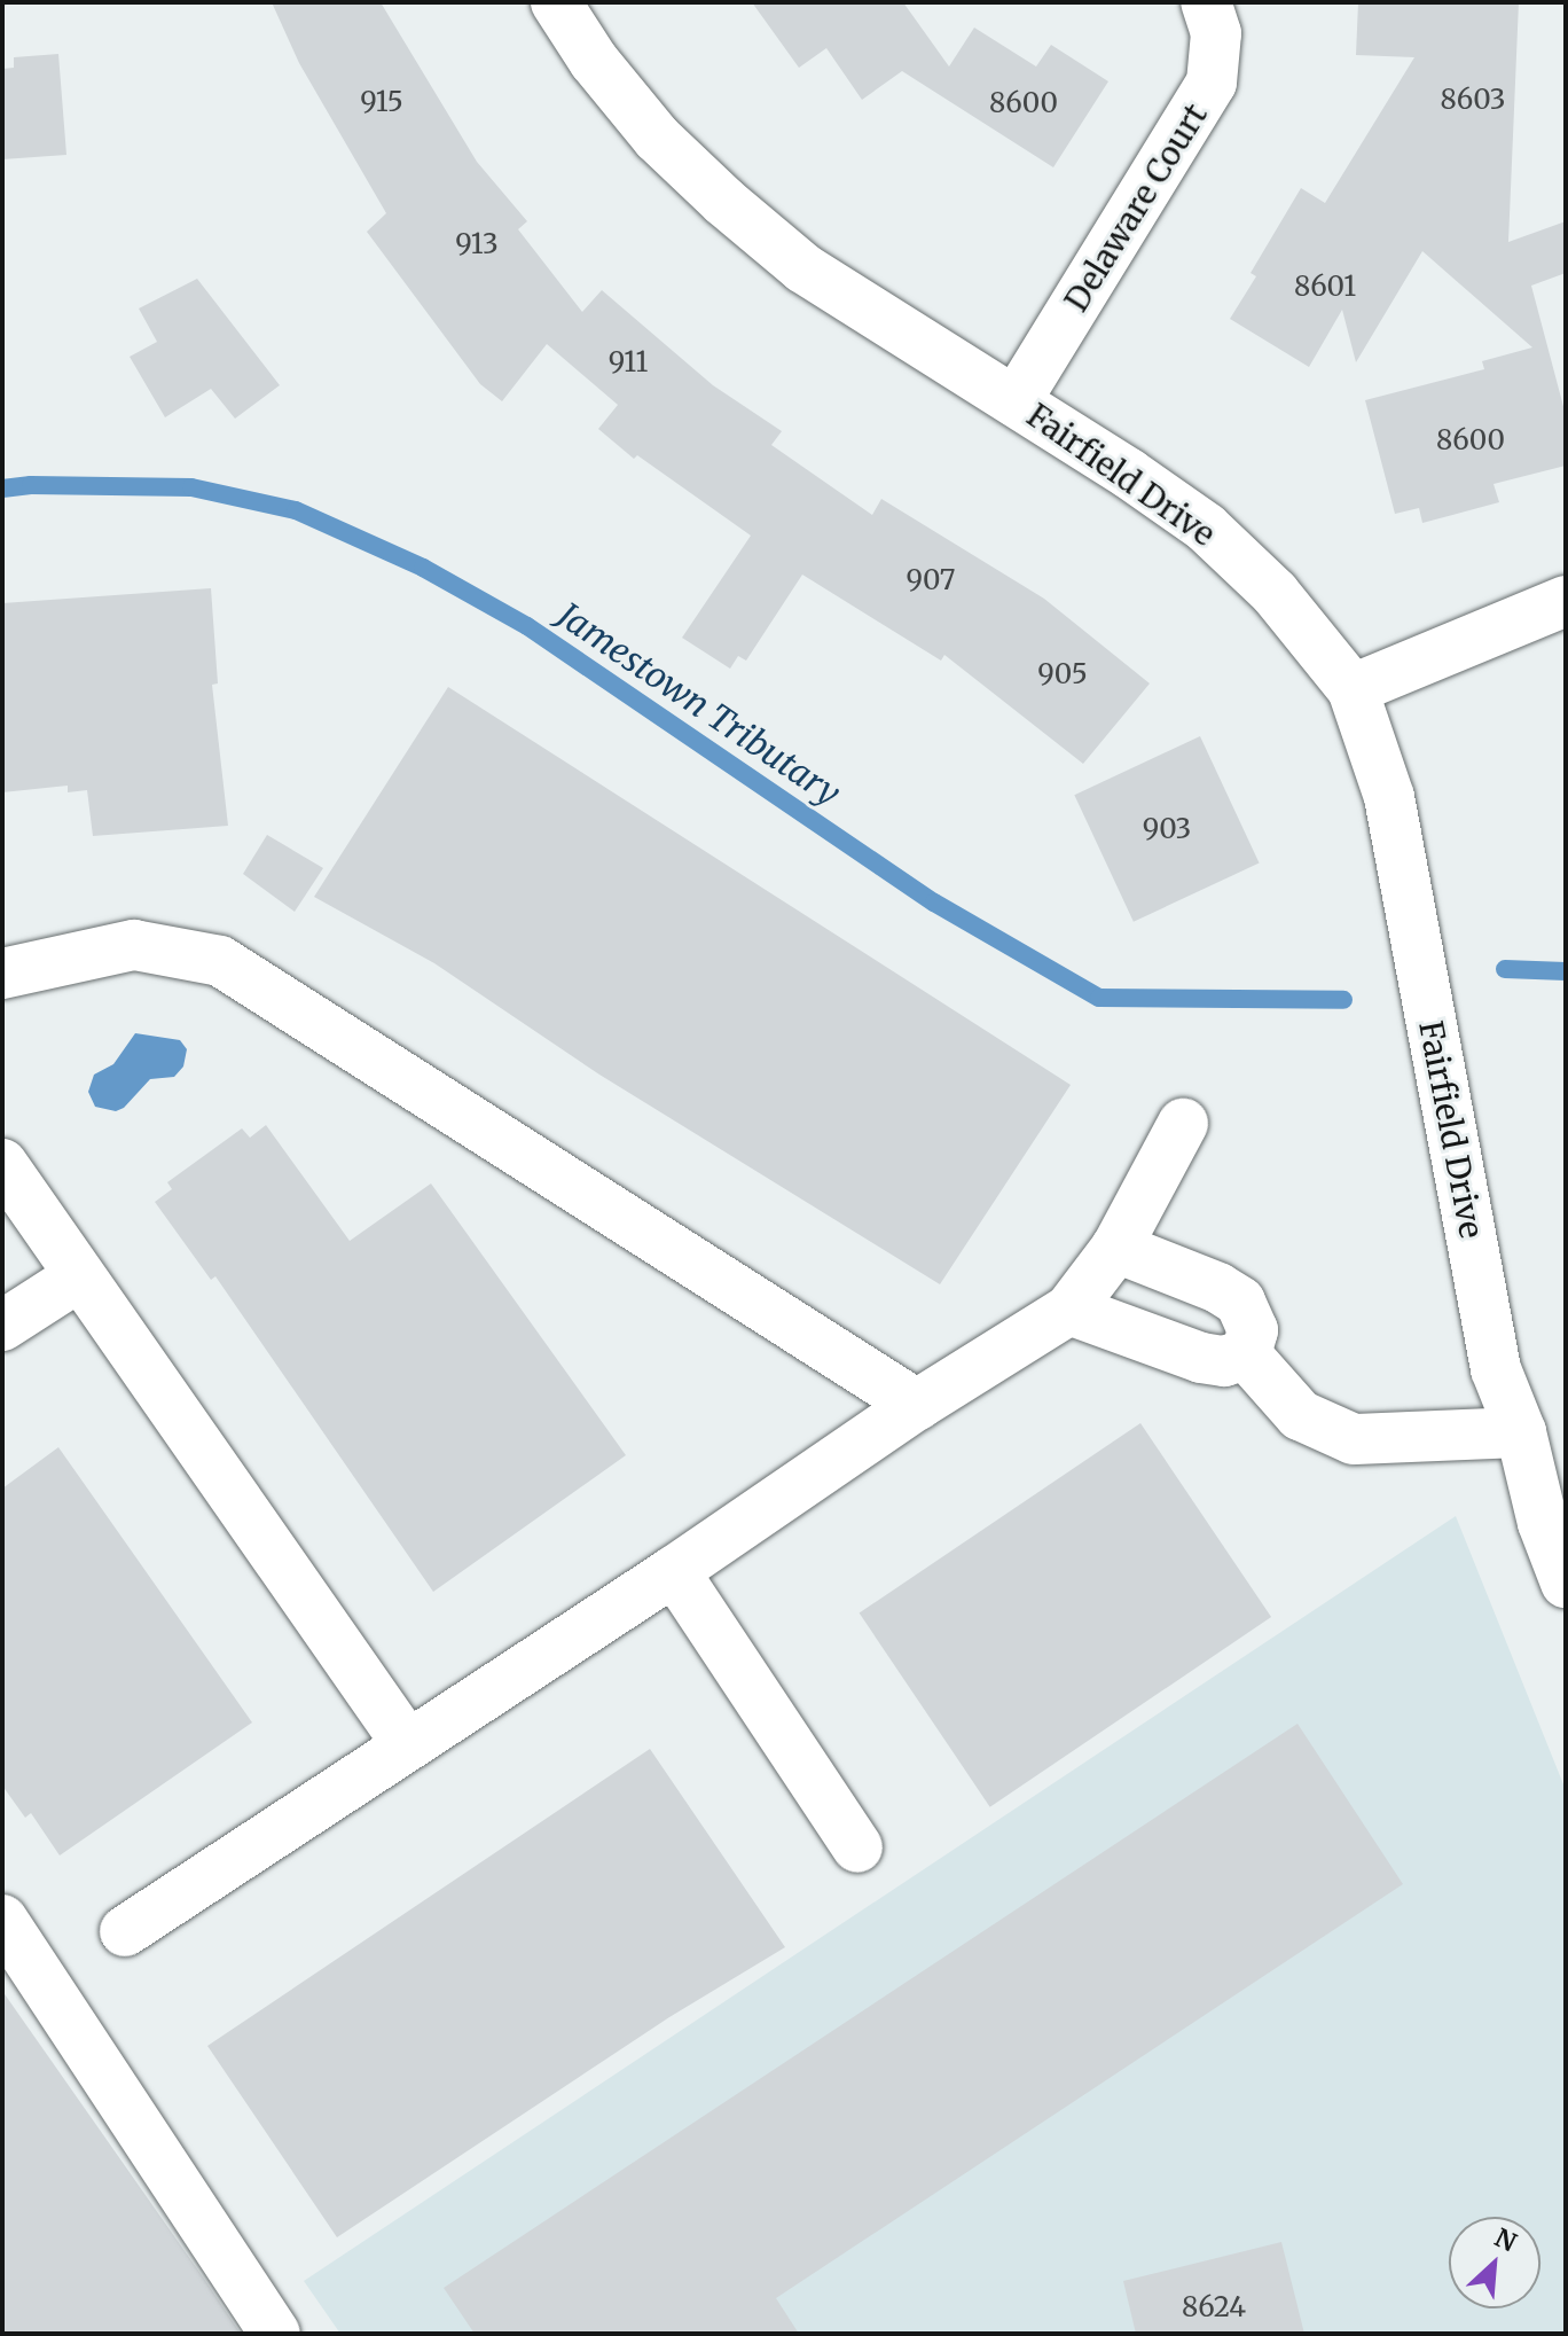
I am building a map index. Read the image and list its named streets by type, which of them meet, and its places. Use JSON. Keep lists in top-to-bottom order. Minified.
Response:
{"streets":{"street":["Delaware Court","Fairfield Drive"]},"crossings":[["Delaware Court","Fairfield Drive"]],"water":["Jamestown Tributary"],"house_numbers":["8603","915","8600","913","8601","911","8600","907","905","903","8624"],"north":"top right"}
